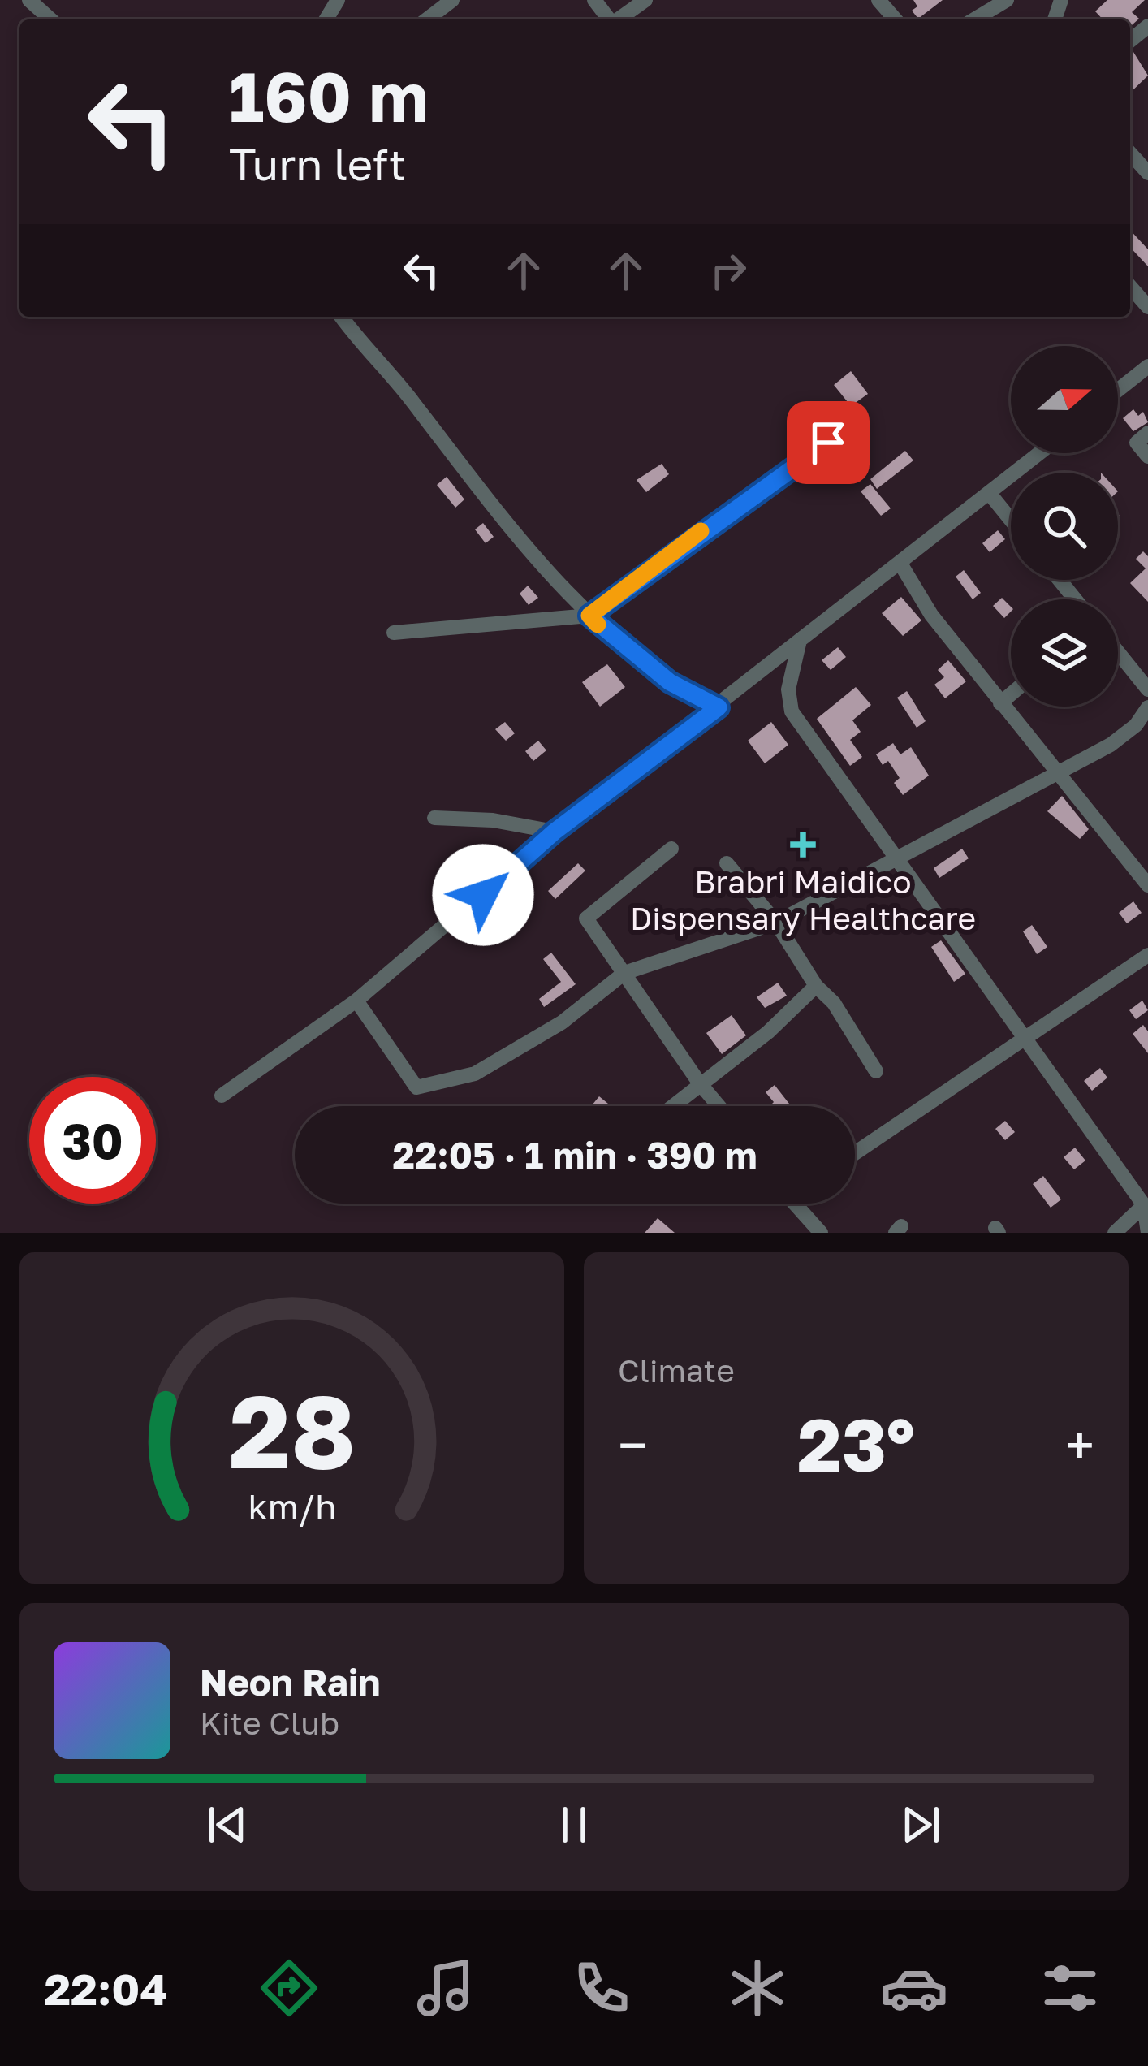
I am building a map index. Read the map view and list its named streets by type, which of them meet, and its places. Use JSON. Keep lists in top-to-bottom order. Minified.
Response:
{"places":{"health":["Brabri Maidico Dispensary Healthcare"]},"north":"right","page":{"turn":["160 m","Turn left"],"limit":"30","trip":"22:05 · 1 min · 390 m","tile":"Climate","heat":["−","23°","+"],"song":["Neon Rain","Kite Club"],"tabs":"22:04","gauge":["28","km/h"]}}
